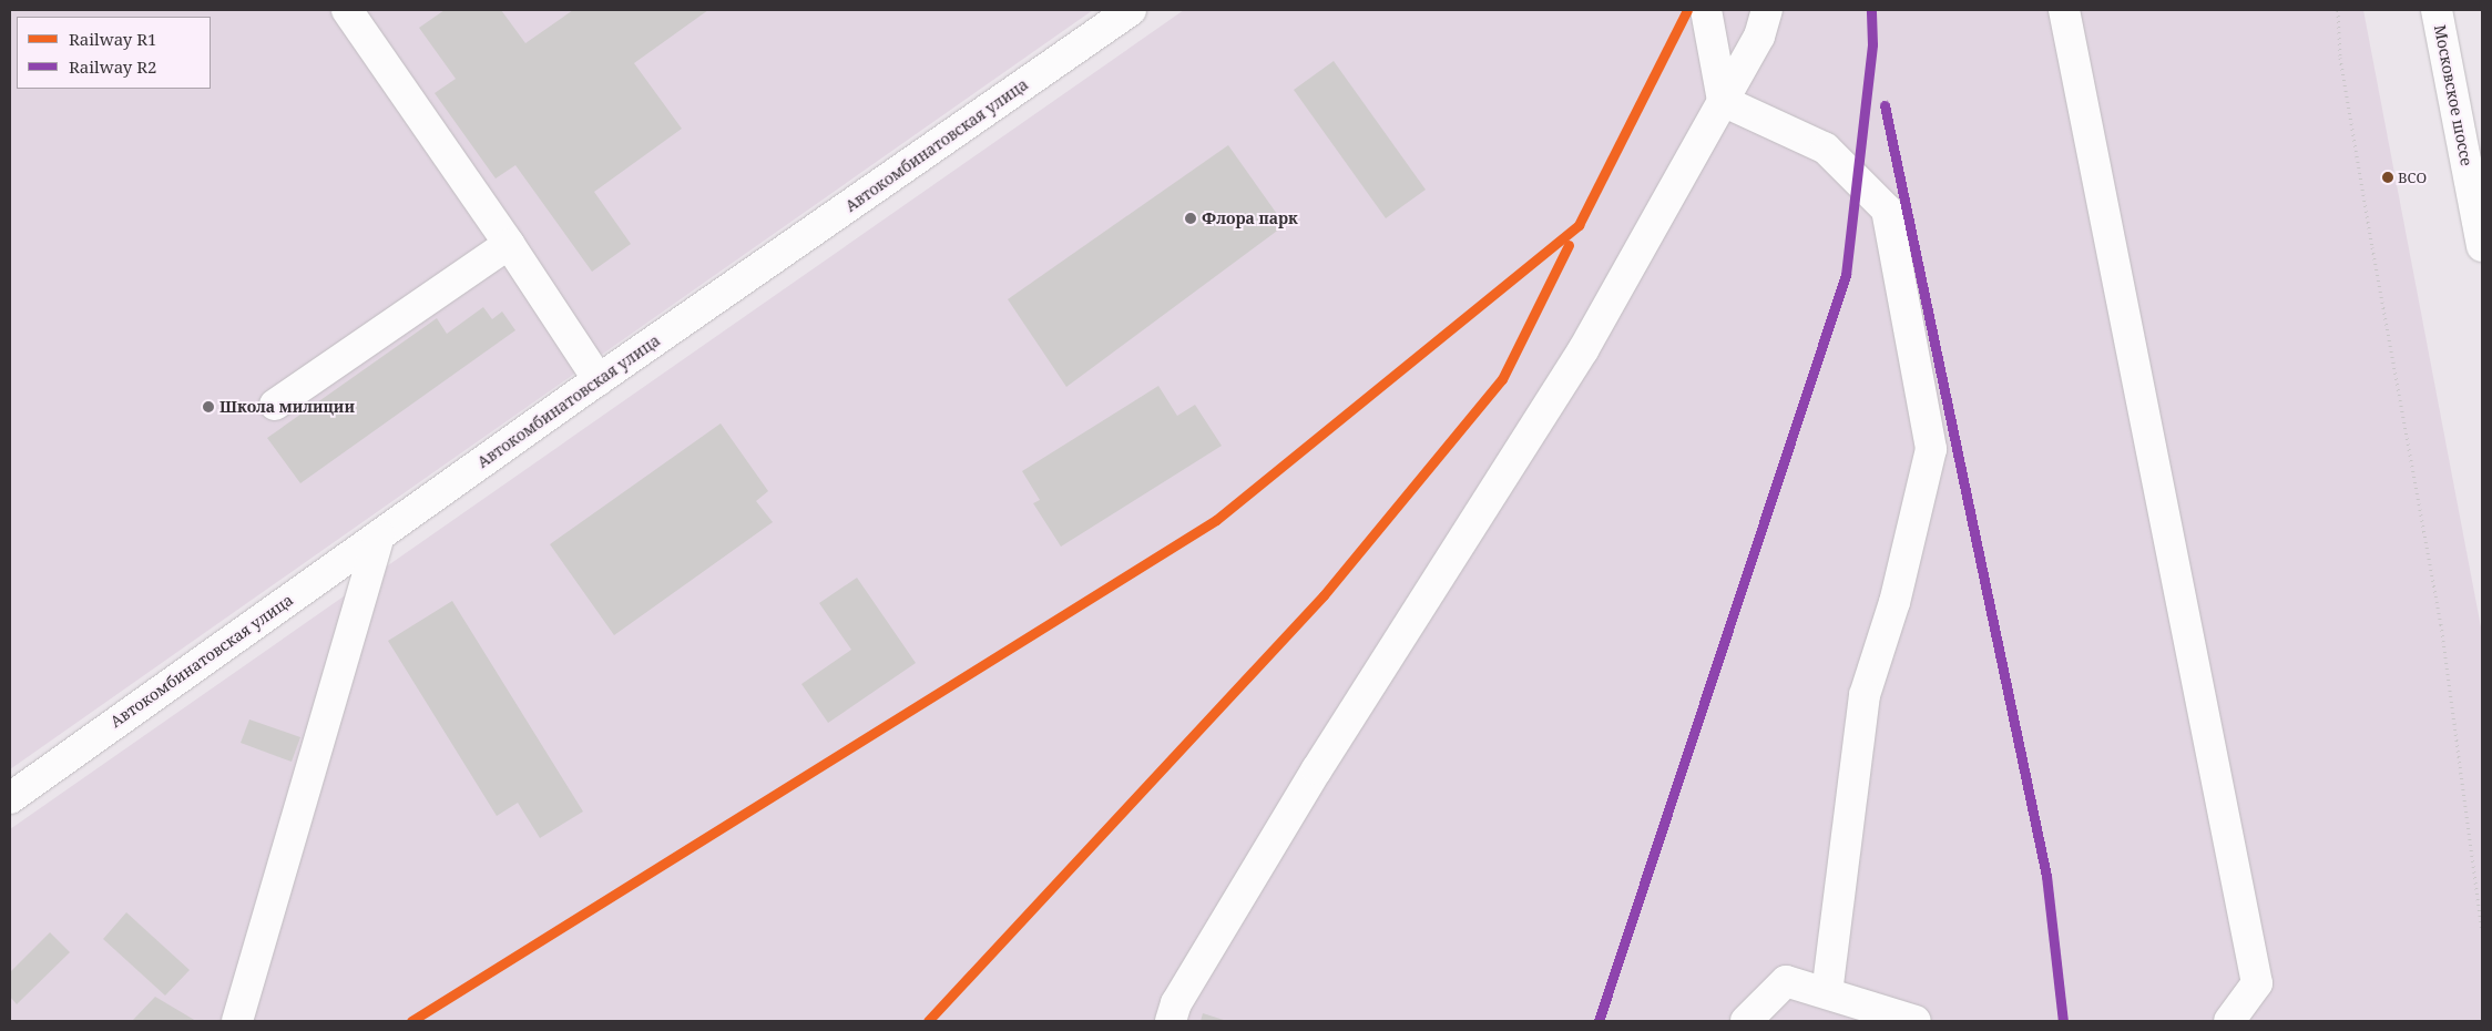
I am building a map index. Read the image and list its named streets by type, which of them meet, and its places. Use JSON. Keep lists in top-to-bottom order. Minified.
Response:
{"streets":{"street":["Московское шоссе","Автокомбинатовская улица"]},"places":["ВСО","Флора парк","Школа милиции"],"lines":["rail line R1","rail line R2"],"legend":["Railway R1","Railway R2"]}
